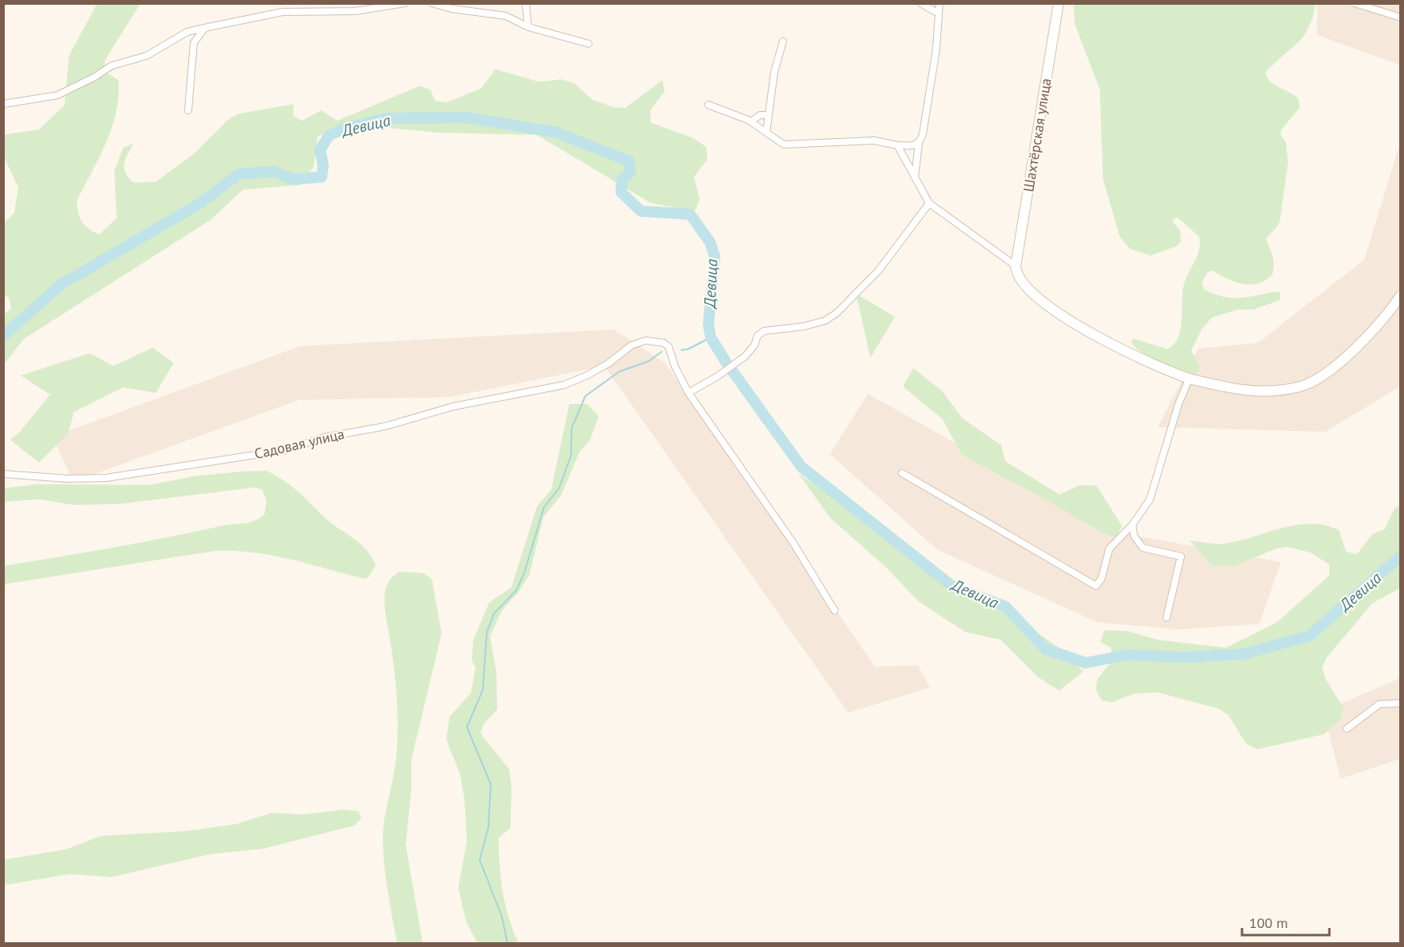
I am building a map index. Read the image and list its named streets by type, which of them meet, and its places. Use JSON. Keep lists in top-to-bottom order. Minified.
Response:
{"streets":{"street":["Шахтёрская улица","Садовая улица"]},"water":["Девица"],"scale_bar":"100 m"}
